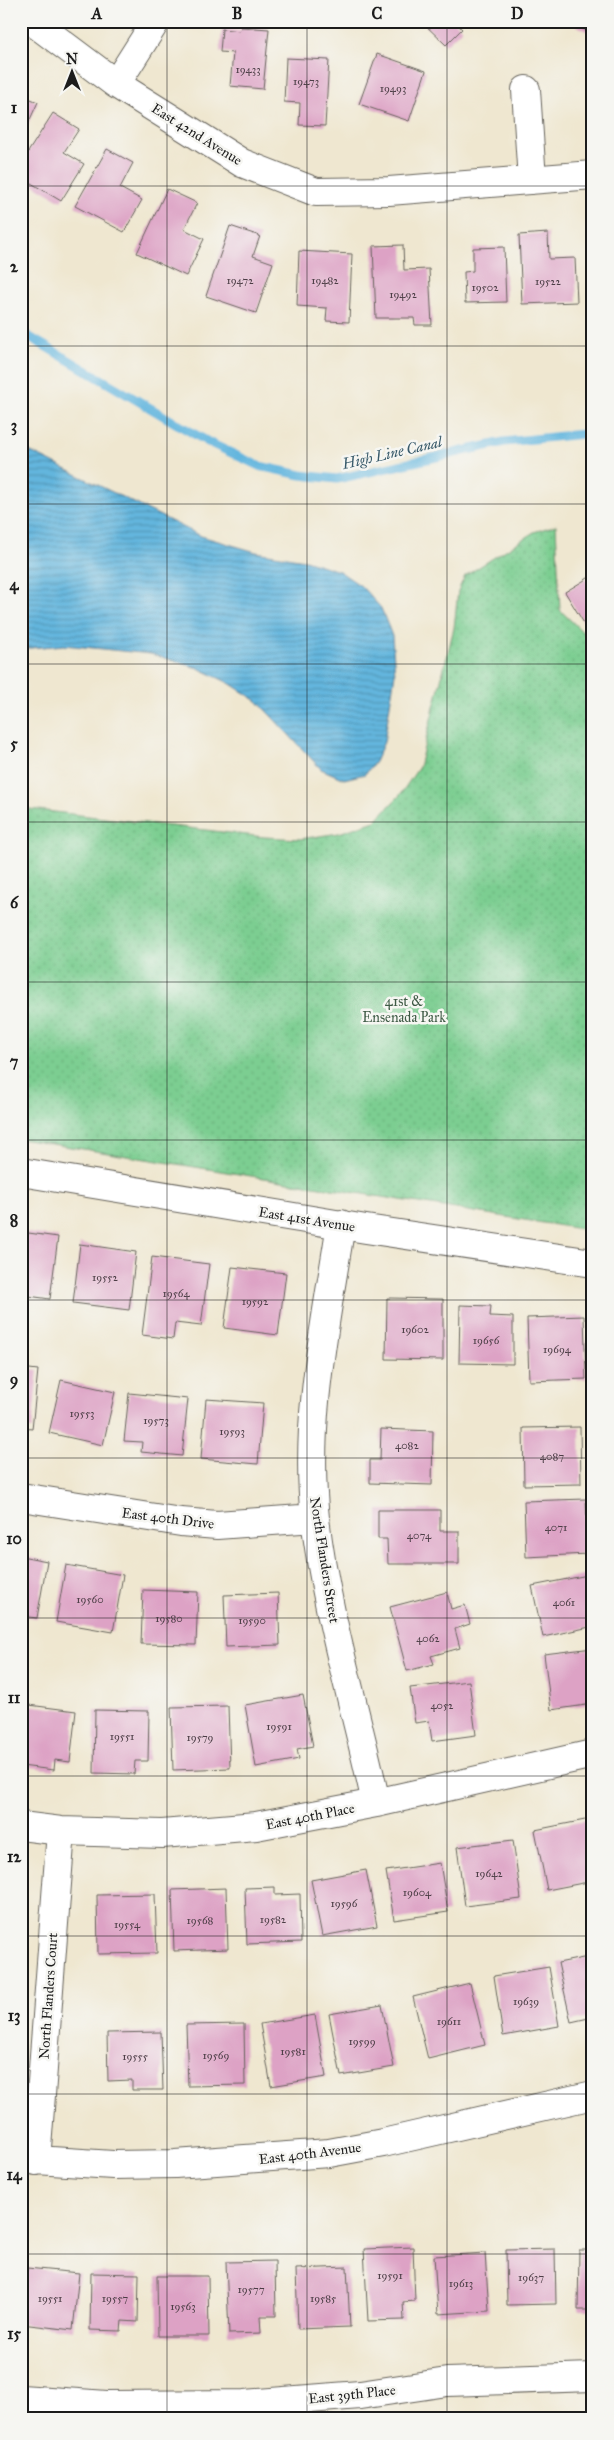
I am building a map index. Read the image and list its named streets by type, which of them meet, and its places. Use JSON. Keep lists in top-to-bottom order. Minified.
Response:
{"streets":{"street":["East 42nd Avenue","East 41st Avenue","East 40th Drive","North Flanders Street","East 40th Place","North Flanders Court","East 40th Avenue","East 39th Place"]},"crossings":[["East 41st Avenue","North Flanders Street"],["East 40th Drive","North Flanders Street"],["North Flanders Street","East 40th Place"],["East 40th Place","North Flanders Court"],["North Flanders Court","East 40th Avenue"]],"water":["High Line Canal"],"parks":["41st & Ensenada Park"],"house_numbers":["19433","19473","19493","19472","19482","19522","19502","19492","19552","19564","19592","19602","19656","19694","19553","19573","19593","4082","4087","4071","4074","19560","4061","19580","19590","4062","4052","19591","19551","19579","19642","19604","19596","19582","19568","19554","19639","19611","19599","19581","19569","19555","19591","19637","19613","19577","19551","19557","19585","19563"],"north":"top","grid":{"columns":["A","B","C","D"],"rows":["1","2","3","4","5","6","7","8","9","10","11","12","13","14","15"]}}
